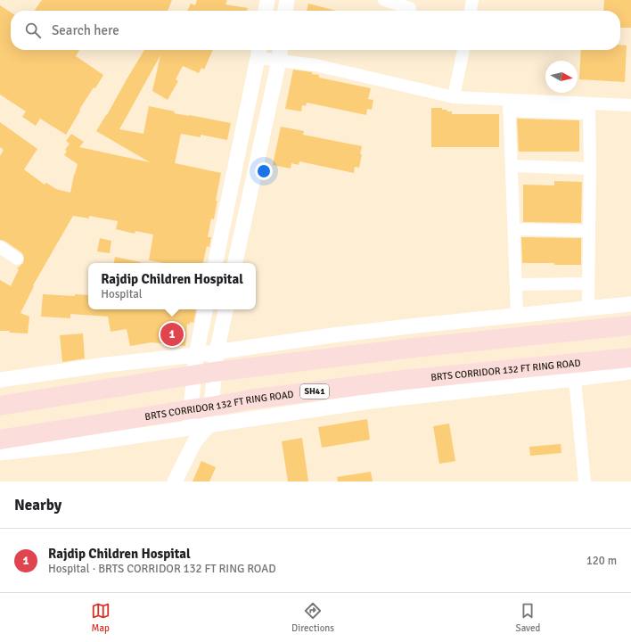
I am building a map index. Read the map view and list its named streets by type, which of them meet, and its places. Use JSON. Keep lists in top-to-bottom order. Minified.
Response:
{"streets":{"main road":["BRTS CORRIDOR 132 FT RING ROAD","SH41"]},"north":"right","page":{"search":"Search here","popup":["Rajdip Children Hospital","Hospital"],"pins":"1","heading":"Nearby","list":[{"mark":"1","name":"Rajdip Children Hospital","note":"Hospital · BRTS CORRIDOR 132 FT RING ROAD","value":"120 m"}],"nav":["Map","Directions","Saved"]}}
